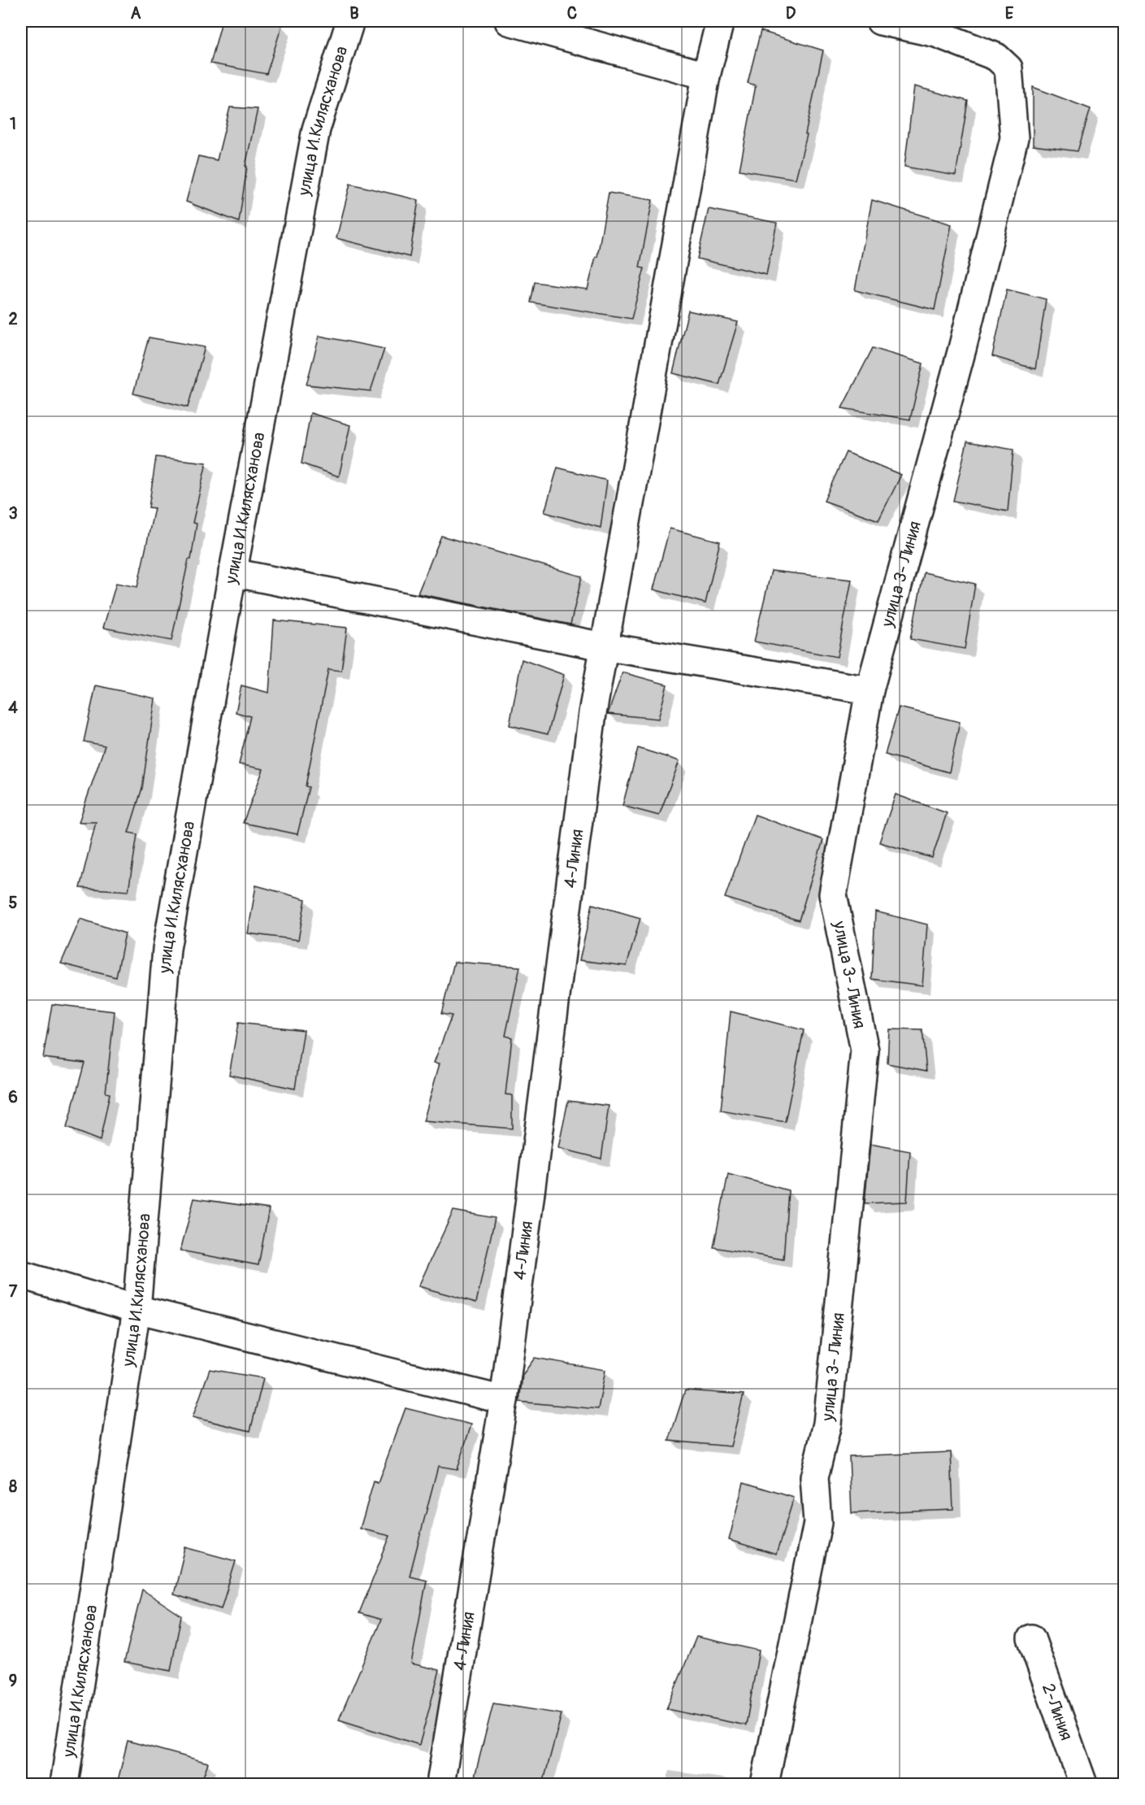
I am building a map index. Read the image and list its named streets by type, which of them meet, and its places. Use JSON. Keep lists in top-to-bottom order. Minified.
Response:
{"streets":{"street":["улица И.Килясханова","улица 3- Линия","4-Линия","2-Линия"]},"grid":{"columns":["A","B","C","D","E"],"rows":["1","2","3","4","5","6","7","8","9"]}}
